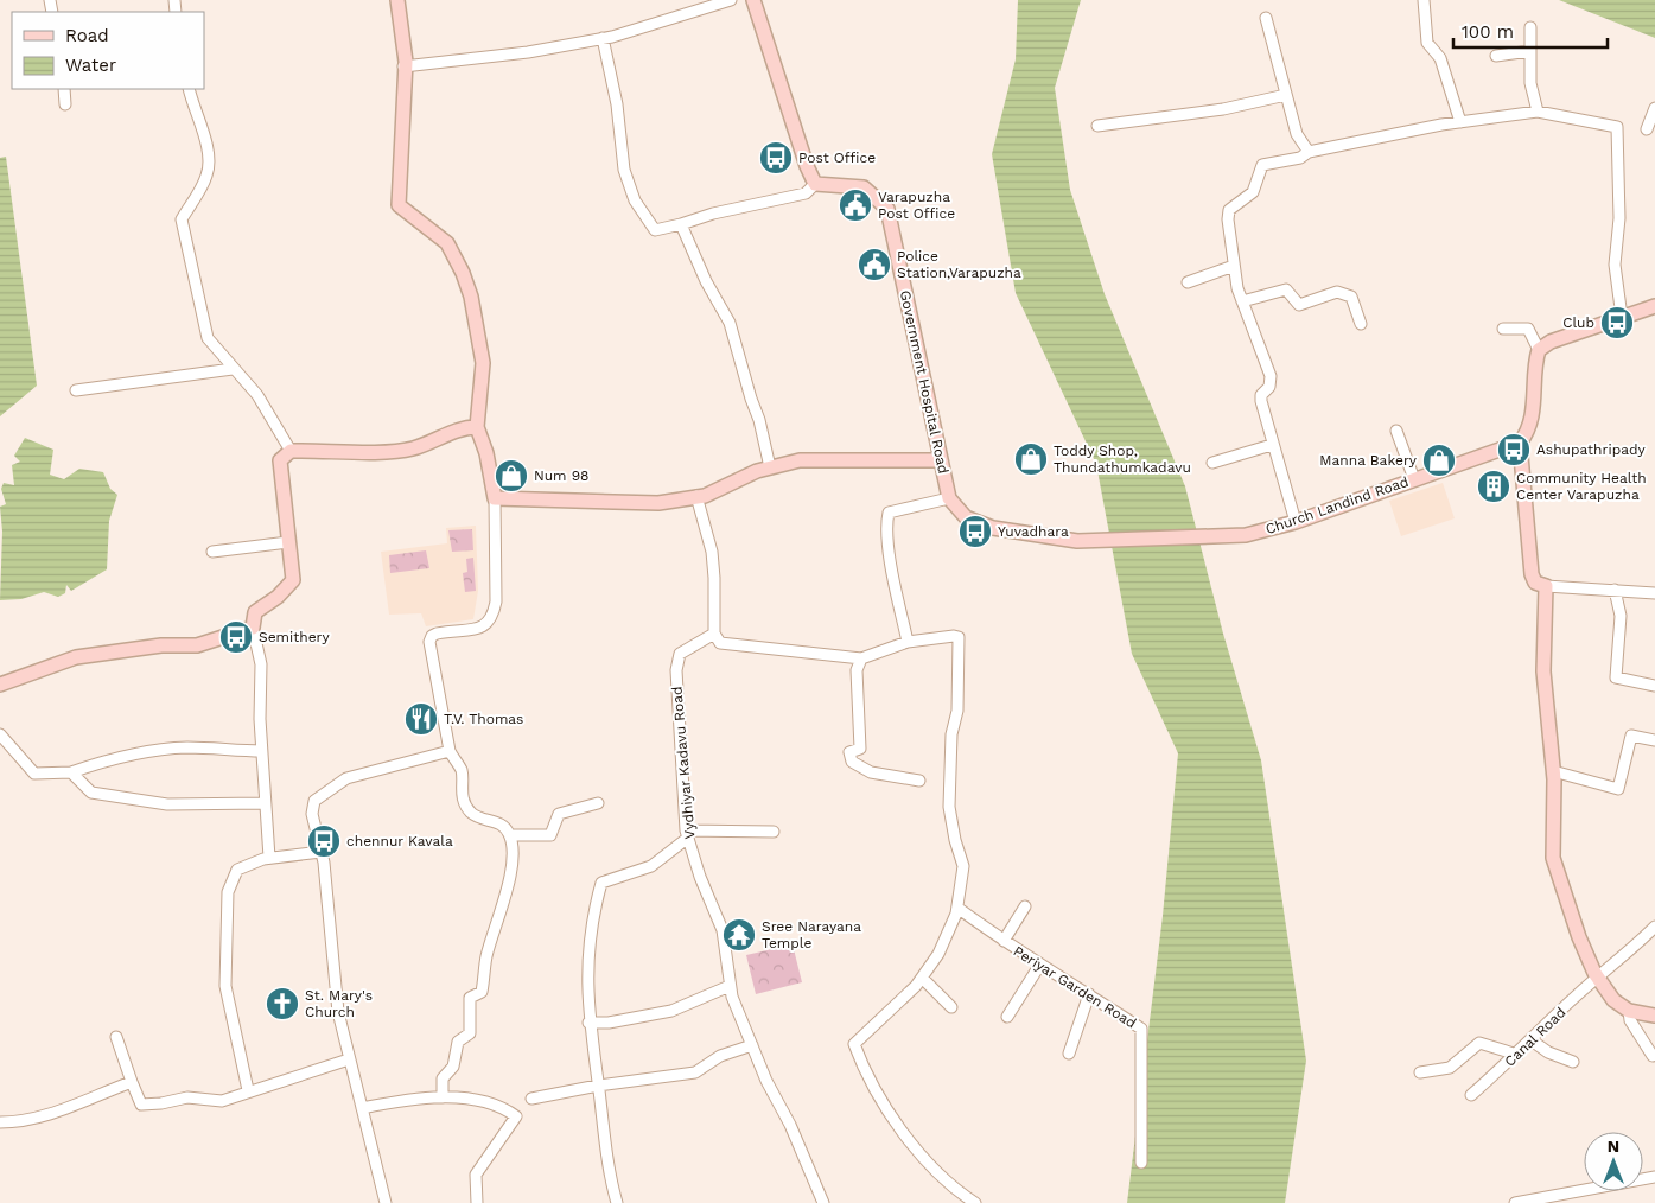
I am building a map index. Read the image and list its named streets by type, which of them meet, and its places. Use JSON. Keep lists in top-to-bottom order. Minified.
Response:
{"streets":{"street":["Government Hospital Road","Church Landind Road","Vydhiyar Kadavu Road","Periyar Garden Road","Canal Road"]},"crossings":[["Government Hospital Road","Church Landind Road"]],"places":{"bus stop":["Post Office","Club","Ashupathripady","Yuvadhara","Semithery","chennur Kavala"],"public building":["Varapuzha Post Office","Police Station,Varapuzha"],"shop":["Toddy Shop, Thundathumkadavu","Manna Bakery","Num 98"],"building":["Community Health Center Varapuzha"],"restaurant":["T.V. Thomas"],"temple":["Sree Narayana Temple"],"church":["St. Mary's Church"]},"legend":["Road","Water"],"scale_bar":"100 m","north":"top"}
